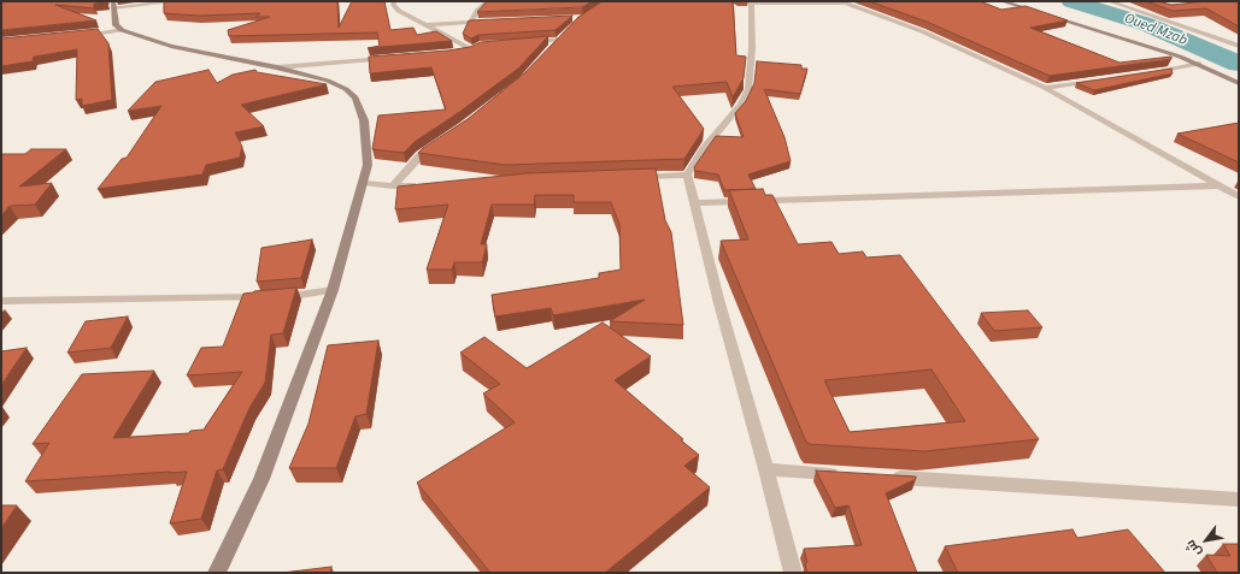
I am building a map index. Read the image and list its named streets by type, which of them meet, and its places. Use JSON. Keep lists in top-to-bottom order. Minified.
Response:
{"water":["Oued Mzab"],"north":"bottom left"}
